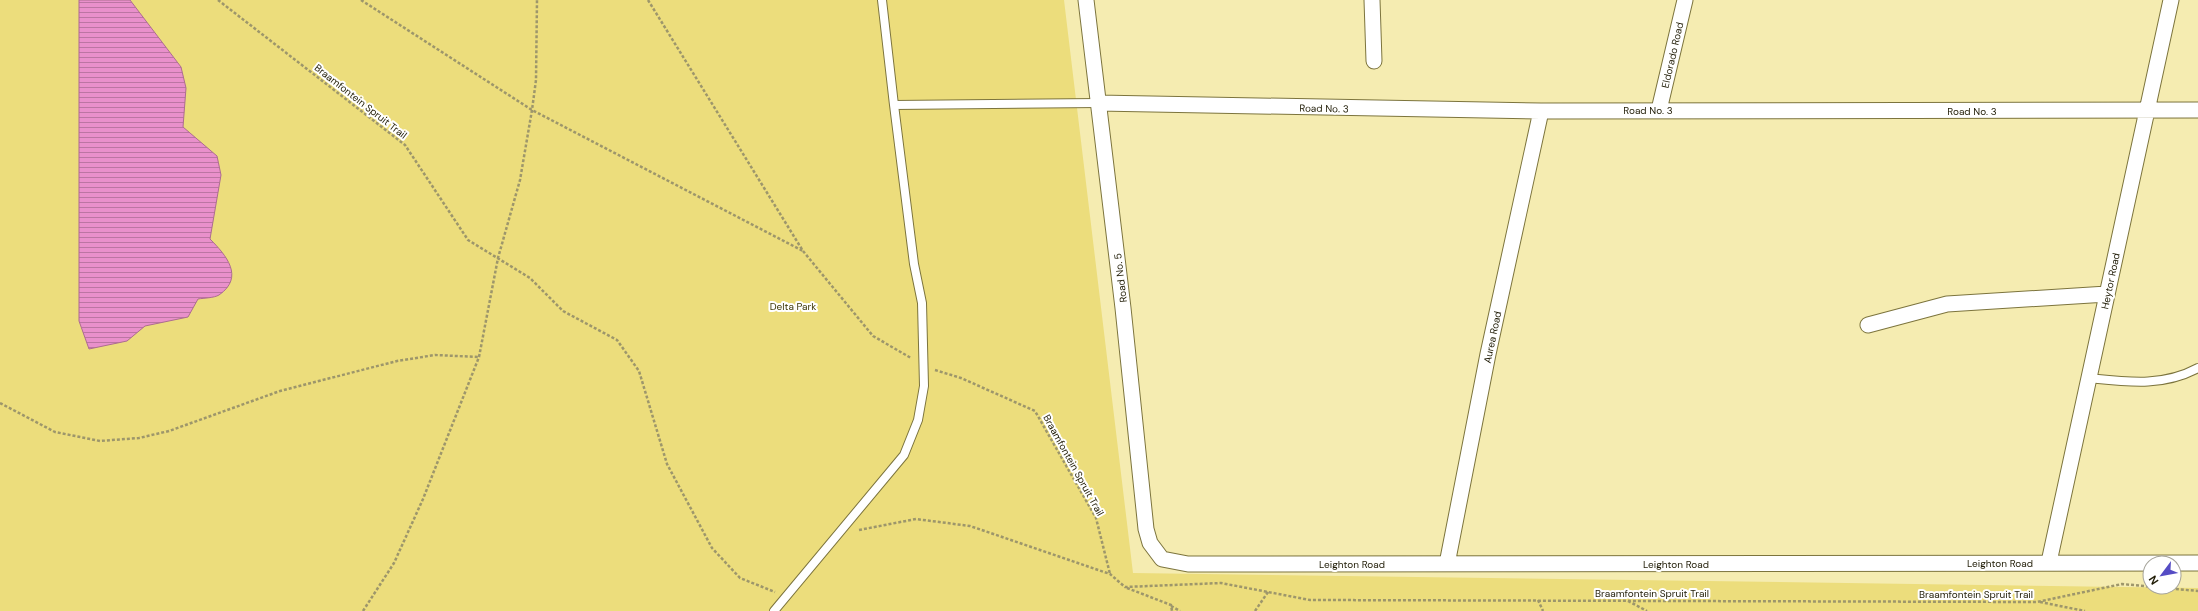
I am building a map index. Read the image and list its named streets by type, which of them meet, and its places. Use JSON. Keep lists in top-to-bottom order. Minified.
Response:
{"streets":{"street":["Eldorado Road","Road No. 3","Road No. 5","Heytor Road","Aurea Road","Leighton Road"],"path":["Braamfontein Spruit Trail"]},"crossings":[["Eldorado Road","Road No. 3"],["Road No. 3","Road No. 5"],["Road No. 3","Heytor Road"],["Road No. 3","Aurea Road"],["Road No. 5","Leighton Road"],["Heytor Road","Leighton Road"],["Aurea Road","Leighton Road"]],"parks":["Delta Park"],"north":"bottom left"}
